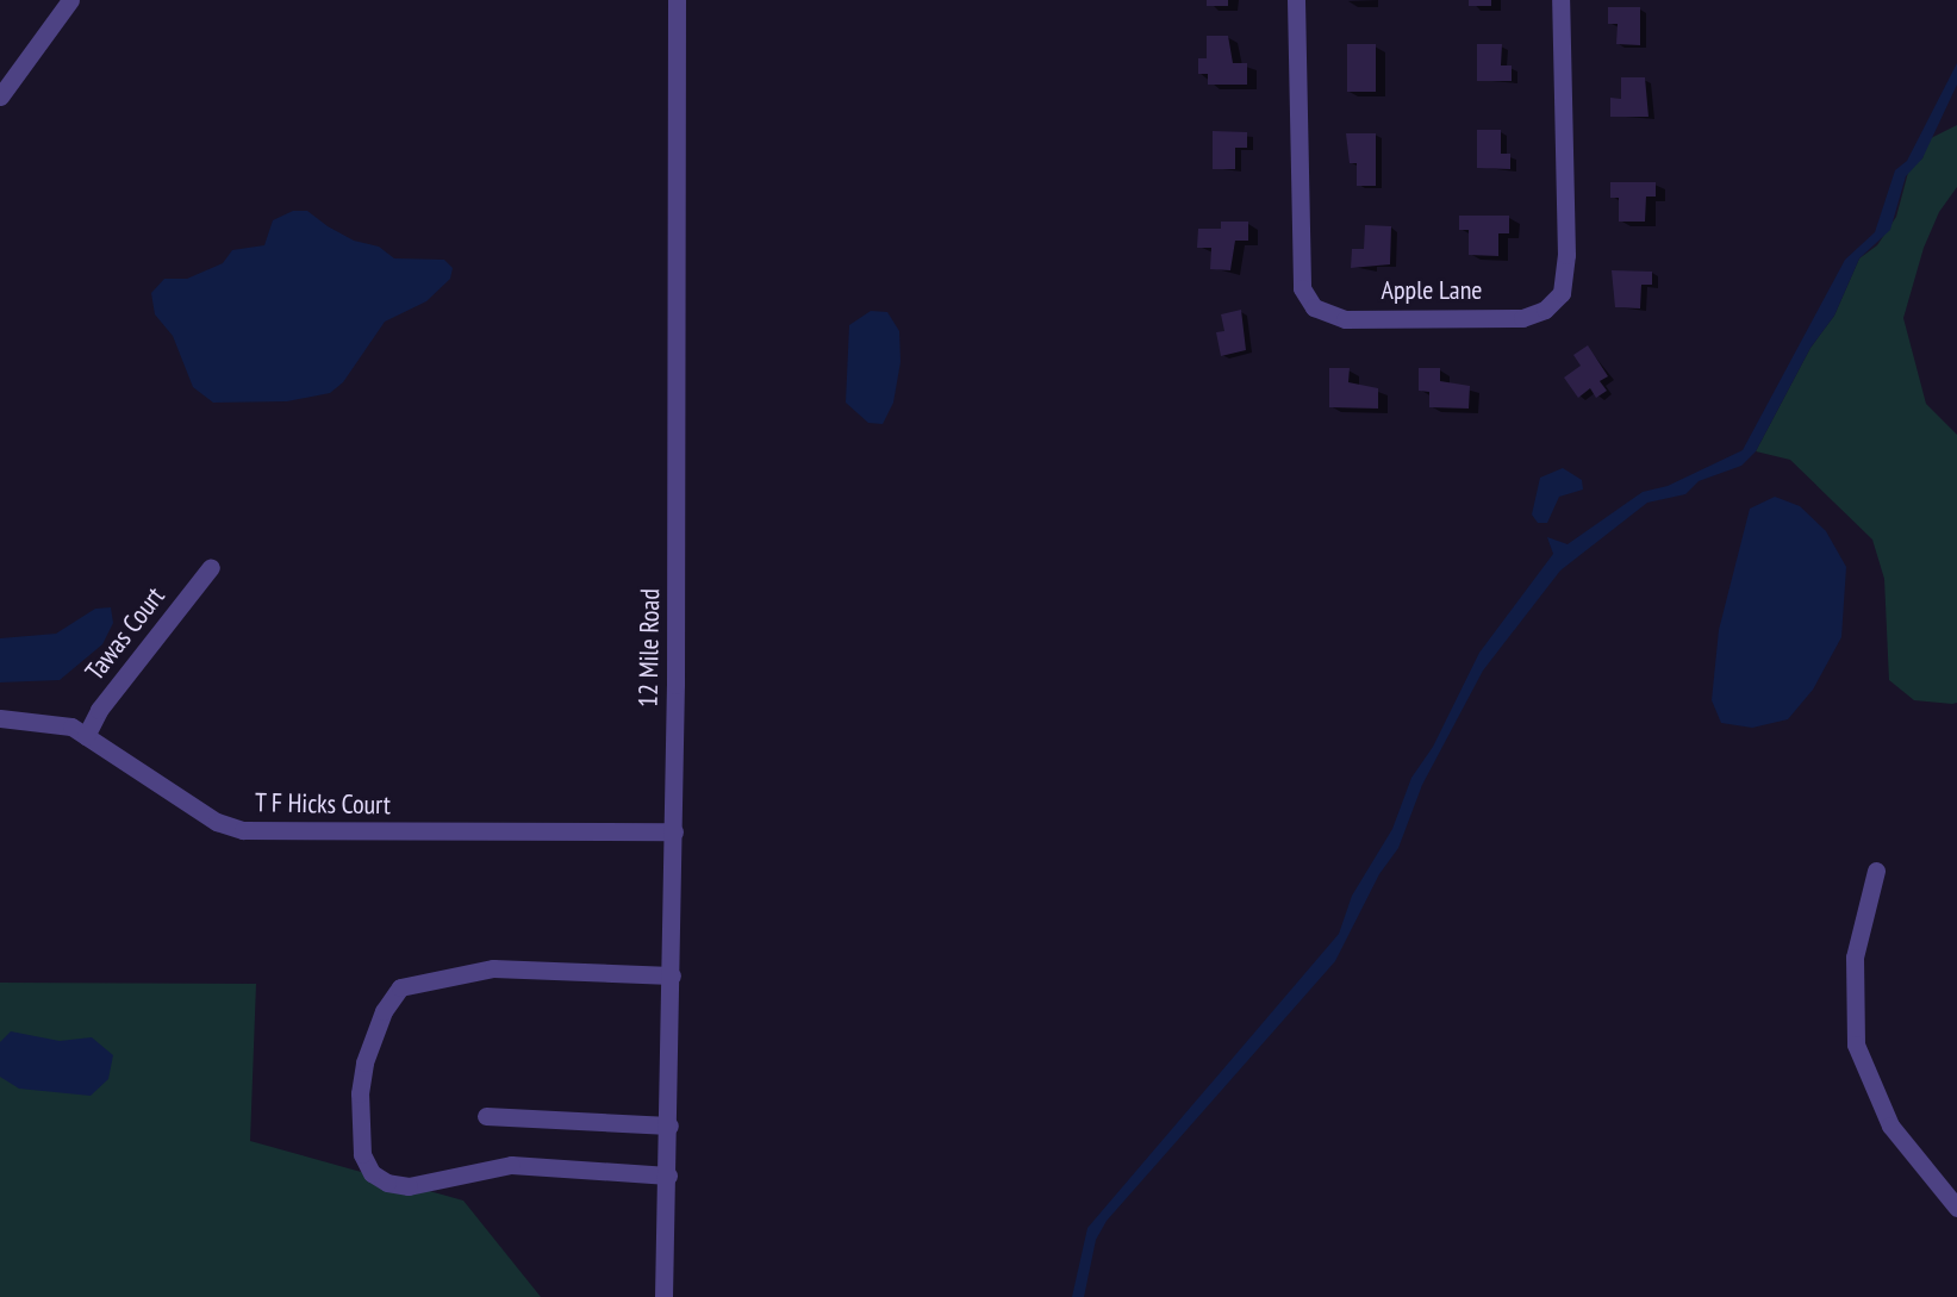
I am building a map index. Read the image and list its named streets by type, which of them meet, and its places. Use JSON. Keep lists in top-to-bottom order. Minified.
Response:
{"streets":{"street":["Apple Lane","Tawas Court","12 Mile Road","T F Hicks Court"]},"crossings":[["Tawas Court","T F Hicks Court"],["12 Mile Road","T F Hicks Court"]]}
